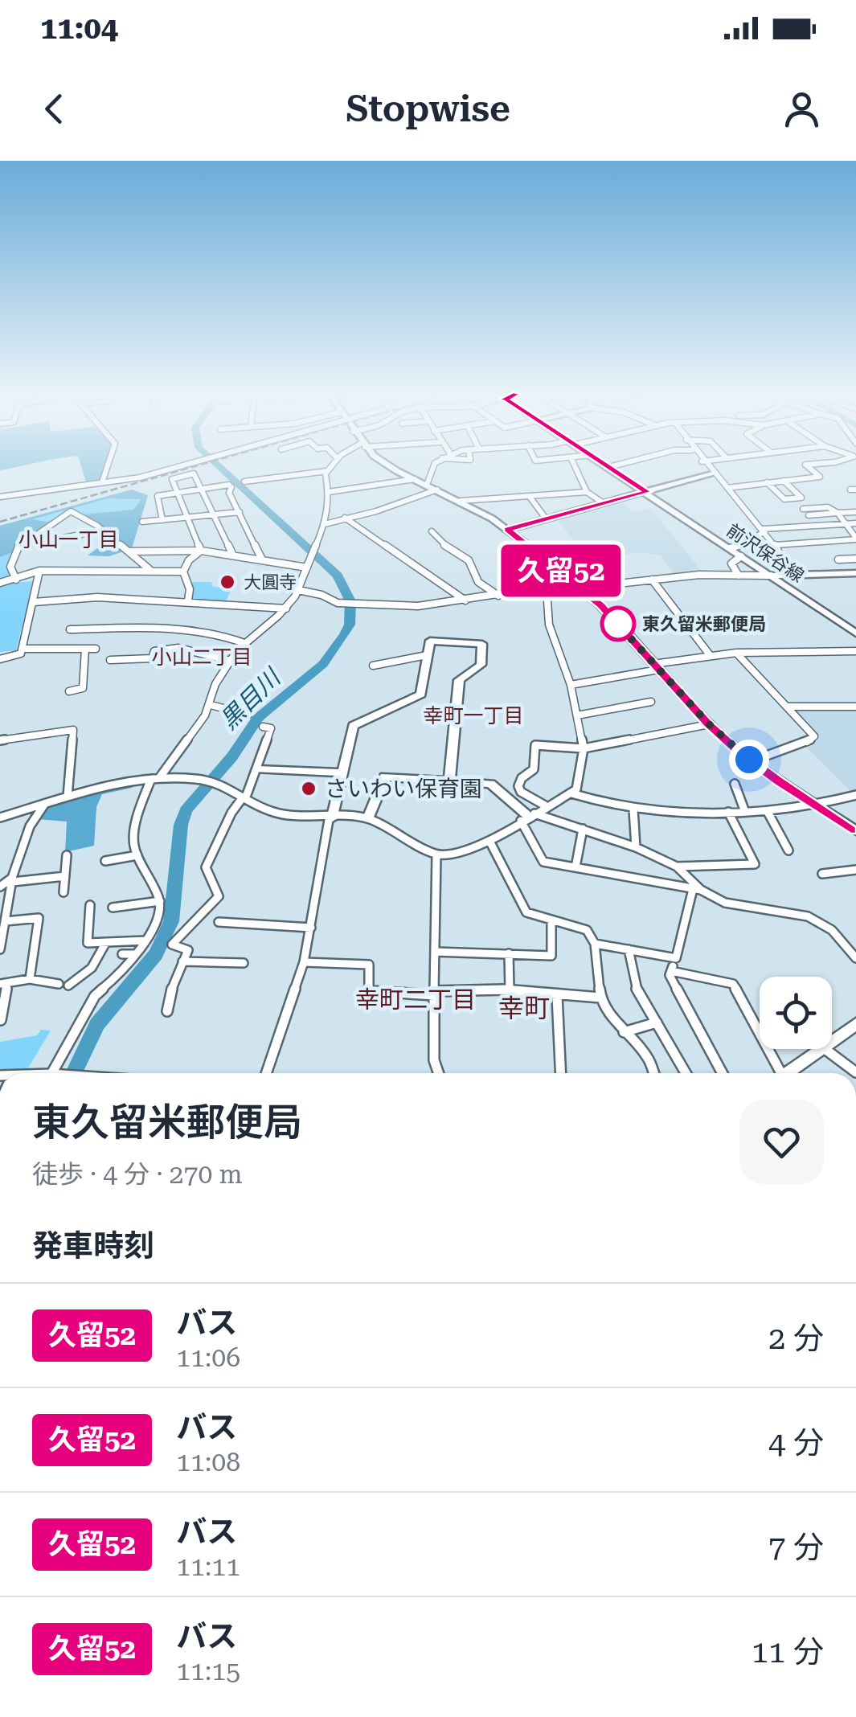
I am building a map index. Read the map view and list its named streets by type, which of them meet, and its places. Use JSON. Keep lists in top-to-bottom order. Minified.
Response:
{"streets":{"street":["前沢保谷線"]},"districts":["小山一丁目","小山二丁目","幸町一丁目","幸町二丁目","幸町"],"water":["黒目川"],"places":["大圓寺","東久留米郵便局","さいわい保育園"],"lines":["bus line 久留52"],"page":{"status":"11:04","header":"Stopwise","on_map":"久留52","heading":[["東久留米郵便局","徒歩 · 4 分 · 270 m"],"発車時刻"],"list":[{"mark":"久留52","name":"バス","note":"11:06","value":"2 分"},{"mark":"久留52","name":"バス","note":"11:08","value":"4 分"},{"mark":"久留52","name":"バス","note":"11:11","value":"7 分"},{"mark":"久留52","name":"バス","note":"11:15","value":"11 分"}]}}
